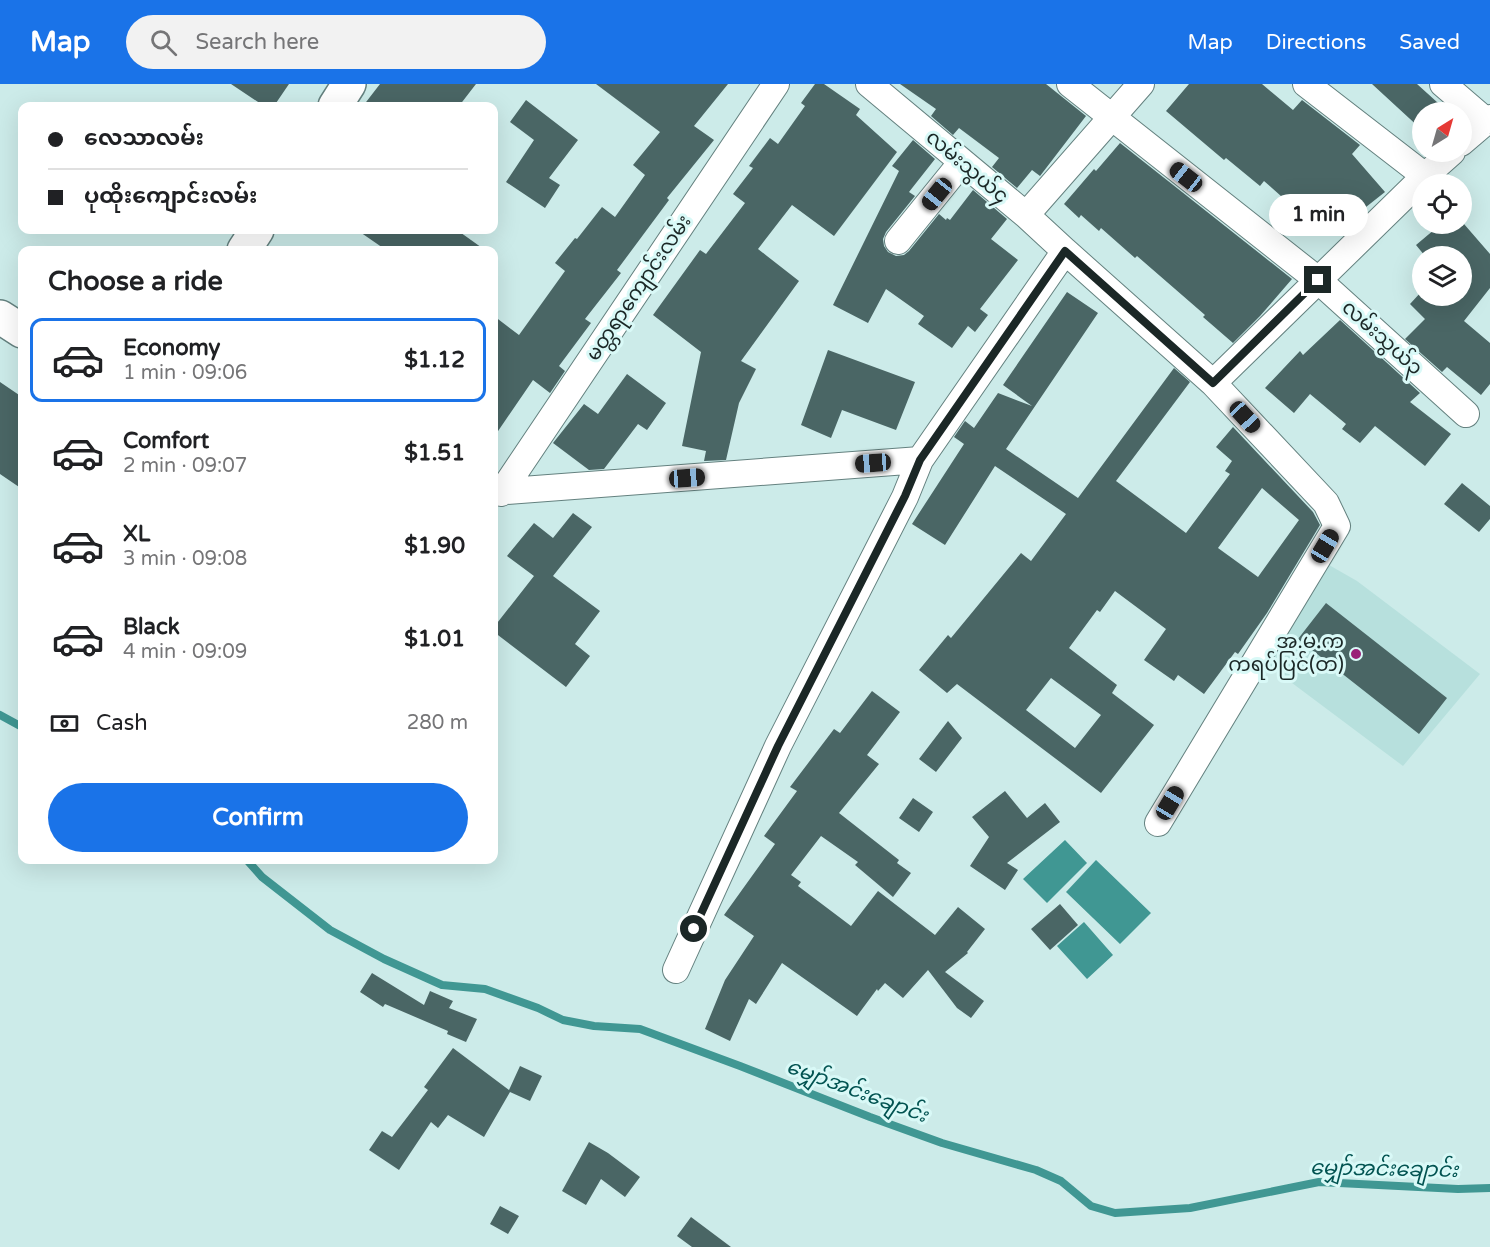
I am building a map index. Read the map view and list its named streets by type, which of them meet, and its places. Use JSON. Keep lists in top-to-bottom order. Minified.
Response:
{"streets":{"street":["လမ်းသွယ်၄","မတ္တရာကျောင်းလမ်း","လမ်းသွယ်၃"]},"water":["မျှော်အင်းချောင်း"],"places":["အ.မ.က ကရပ်ပြင်(တ)"],"north":"top right","page":{"header":"Map","search":"Search here","nav":["Map","Directions","Saved"],"banner":["လေသာလမ်း","ပုထိုးကျောင်းလမ်း"],"bubble":"1 min","heading":"Choose a ride","list":[{"name":"Economy","note":"1 min · 09:06","value":"$1.12"},{"name":"Comfort","note":"2 min · 09:07","value":"$1.51"},{"name":"XL","note":"3 min · 09:08","value":"$1.90"},{"name":"Black","note":"4 min · 09:09","value":"$1.01"}],"pay":["Cash","280 m"],"buttons":"Confirm"}}
